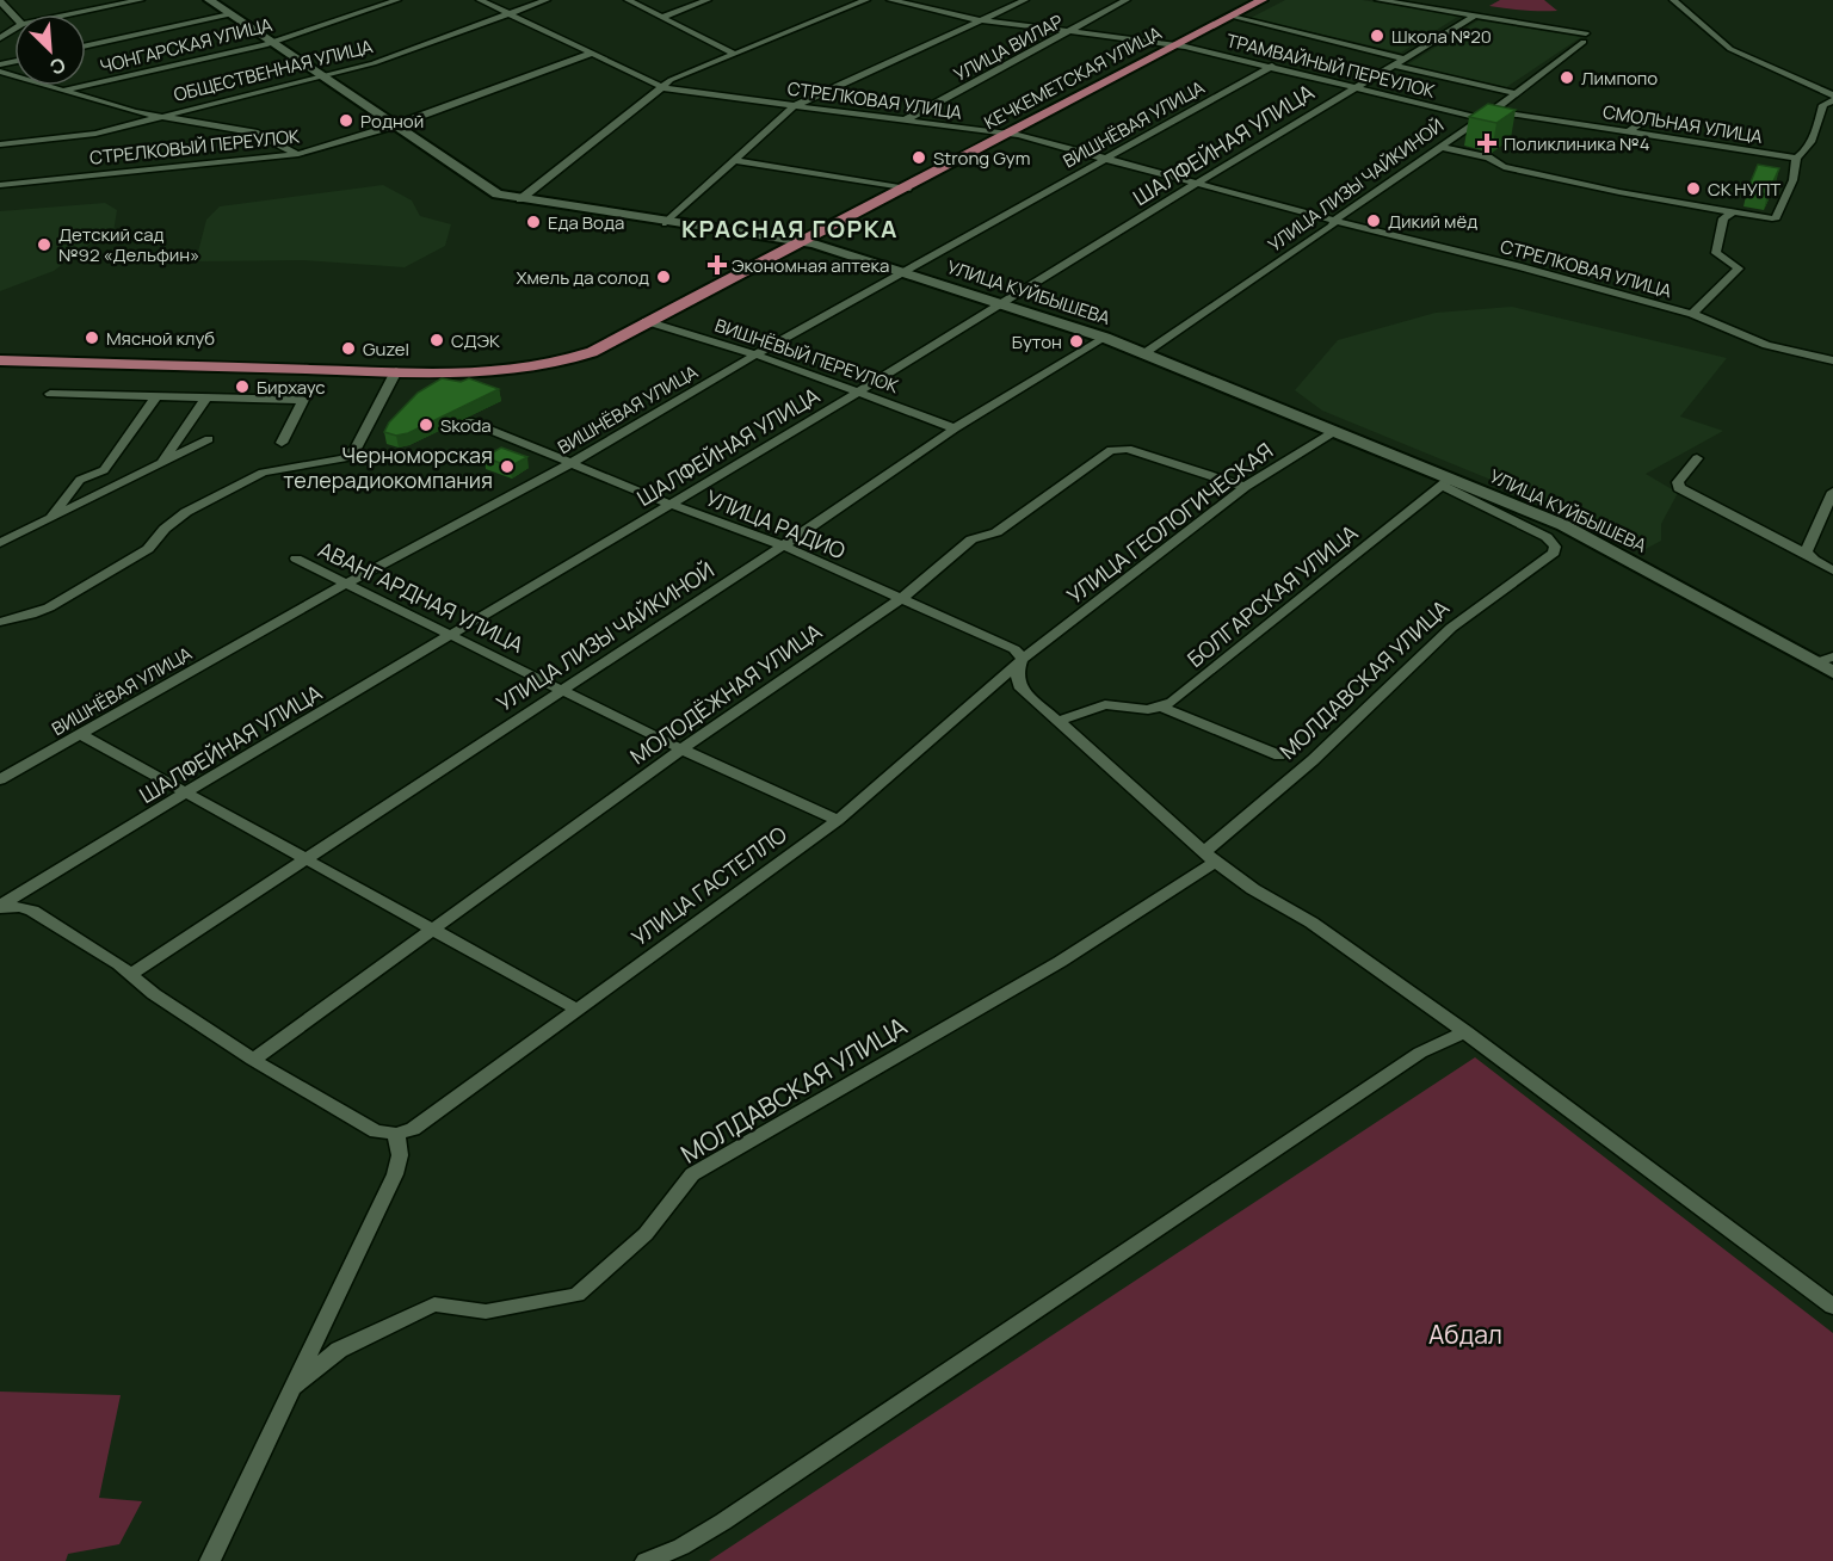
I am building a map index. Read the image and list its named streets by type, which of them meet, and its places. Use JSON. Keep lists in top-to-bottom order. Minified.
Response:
{"streets":{"main road":["КЕЧКЕМЕТСКАЯ УЛИЦА","УЛИЦА КУЙБЫШЕВА"],"street":["ЧОНГАРСКАЯ УЛИЦА","УЛИЦА ВИЛАР","ТРАМВАЙНЫЙ ПЕРЕУЛОК","ОБЩЕСТВЕННАЯ УЛИЦА","СТРЕЛКОВАЯ УЛИЦА","ВИШНЁВАЯ УЛИЦА","СМОЛЬНАЯ УЛИЦА","ШАЛФЕЙНАЯ УЛИЦА","СТРЕЛКОВЫЙ ПЕРЕУЛОК","УЛИЦА ЛИЗЫ ЧАЙКИНОЙ","ВИШНЁВЫЙ ПЕРЕУЛОК","УЛИЦА ГЕОЛОГИЧЕСКАЯ","УЛИЦА РАДИО","БОЛГАРСКАЯ УЛИЦА","АВАНГАРДНАЯ УЛИЦА","МОЛДАВСКАЯ УЛИЦА","МОЛОДЁЖНАЯ УЛИЦА","УЛИЦА ГАСТЕЛЛО"]},"crossings":[["ЧОНГАРСКАЯ УЛИЦА","УЛИЦА КУЙБЫШЕВА"],["УЛИЦА ВИЛАР","ТРАМВАЙНЫЙ ПЕРЕУЛОК"],["УЛИЦА ВИЛАР","СТРЕЛКОВАЯ УЛИЦА"],["ТРАМВАЙНЫЙ ПЕРЕУЛОК","КЕЧКЕМЕТСКАЯ УЛИЦА"],["ТРАМВАЙНЫЙ ПЕРЕУЛОК","ВИШНЁВАЯ УЛИЦА"],["ТРАМВАЙНЫЙ ПЕРЕУЛОК","ШАЛФЕЙНАЯ УЛИЦА"],["ТРАМВАЙНЫЙ ПЕРЕУЛОК","УЛИЦА ЛИЗЫ ЧАЙКИНОЙ"],["ОБЩЕСТВЕННАЯ УЛИЦА","СТРЕЛКОВАЯ УЛИЦА"],["ОБЩЕСТВЕННАЯ УЛИЦА","УЛИЦА КУЙБЫШЕВА"],["КЕЧКЕМЕТСКАЯ УЛИЦА","СТРЕЛКОВАЯ УЛИЦА"],["КЕЧКЕМЕТСКАЯ УЛИЦА","УЛИЦА КУЙБЫШЕВА"],["КЕЧКЕМЕТСКАЯ УЛИЦА","ВИШНЁВЫЙ ПЕРЕУЛОК"],["СТРЕЛКОВАЯ УЛИЦА","ВИШНЁВАЯ УЛИЦА"],["СТРЕЛКОВАЯ УЛИЦА","ШАЛФЕЙНАЯ УЛИЦА"],["СТРЕЛКОВАЯ УЛИЦА","СТРЕЛКОВЫЙ ПЕРЕУЛОК"],["СТРЕЛКОВАЯ УЛИЦА","УЛИЦА ЛИЗЫ ЧАЙКИНОЙ"],["ВИШНЁВАЯ УЛИЦА","УЛИЦА КУЙБЫШЕВА"],["ВИШНЁВАЯ УЛИЦА","ВИШНЁВЫЙ ПЕРЕУЛОК"],["ВИШНЁВАЯ УЛИЦА","УЛИЦА РАДИО"],["ВИШНЁВАЯ УЛИЦА","АВАНГАРДНАЯ УЛИЦА"],["СМОЛЬНАЯ УЛИЦА","УЛИЦА ЛИЗЫ ЧАЙКИНОЙ"],["ШАЛФЕЙНАЯ УЛИЦА","УЛИЦА ЛИЗЫ ЧАЙКИНОЙ"],["ШАЛФЕЙНАЯ УЛИЦА","УЛИЦА КУЙБЫШЕВА"],["ШАЛФЕЙНАЯ УЛИЦА","ВИШНЁВЫЙ ПЕРЕУЛОК"],["ШАЛФЕЙНАЯ УЛИЦА","УЛИЦА РАДИО"],["ШАЛФЕЙНАЯ УЛИЦА","АВАНГАРДНАЯ УЛИЦА"],["СТРЕЛКОВЫЙ ПЕРЕУЛОК","УЛИЦА КУЙБЫШЕВА"],["УЛИЦА ЛИЗЫ ЧАЙКИНОЙ","УЛИЦА КУЙБЫШЕВА"],["УЛИЦА ЛИЗЫ ЧАЙКИНОЙ","ВИШНЁВЫЙ ПЕРЕУЛОК"],["УЛИЦА ЛИЗЫ ЧАЙКИНОЙ","УЛИЦА РАДИО"],["УЛИЦА ЛИЗЫ ЧАЙКИНОЙ","АВАНГАРДНАЯ УЛИЦА"],["УЛИЦА КУЙБЫШЕВА","УЛИЦА ГЕОЛОГИЧЕСКАЯ"],["УЛИЦА КУЙБЫШЕВА","БОЛГАРСКАЯ УЛИЦА"],["УЛИЦА КУЙБЫШЕВА","МОЛДАВСКАЯ УЛИЦА"],["УЛИЦА ГЕОЛОГИЧЕСКАЯ","УЛИЦА РАДИО"],["УЛИЦА ГЕОЛОГИЧЕСКАЯ","МОЛОДЁЖНАЯ УЛИЦА"],["УЛИЦА ГЕОЛОГИЧЕСКАЯ","УЛИЦА ГАСТЕЛЛО"],["УЛИЦА РАДИО","МОЛОДЁЖНАЯ УЛИЦА"],["УЛИЦА РАДИО","УЛИЦА ГАСТЕЛЛО"],["БОЛГАРСКАЯ УЛИЦА","МОЛДАВСКАЯ УЛИЦА"],["АВАНГАРДНАЯ УЛИЦА","МОЛОДЁЖНАЯ УЛИЦА"],["АВАНГАРДНАЯ УЛИЦА","УЛИЦА ГАСТЕЛЛО"]],"districts":["КРАСНАЯ ГОРКА"],"parks":["Абдал"],"places":{"other":["Школа №20","Лимпопо","Родной","Strong Gym","СК НУПТ","Дикий мёд","Еда Вода","Детский сад №92 «Дельфин»","Хмель да солод","Мясной клуб","СДЭК","Бутон","Guzel","Бирхаус","Skoda","Черноморская телерадиокомпания"],"health":["Поликлиника №4","Экономная аптека"]},"north":"bottom right"}
